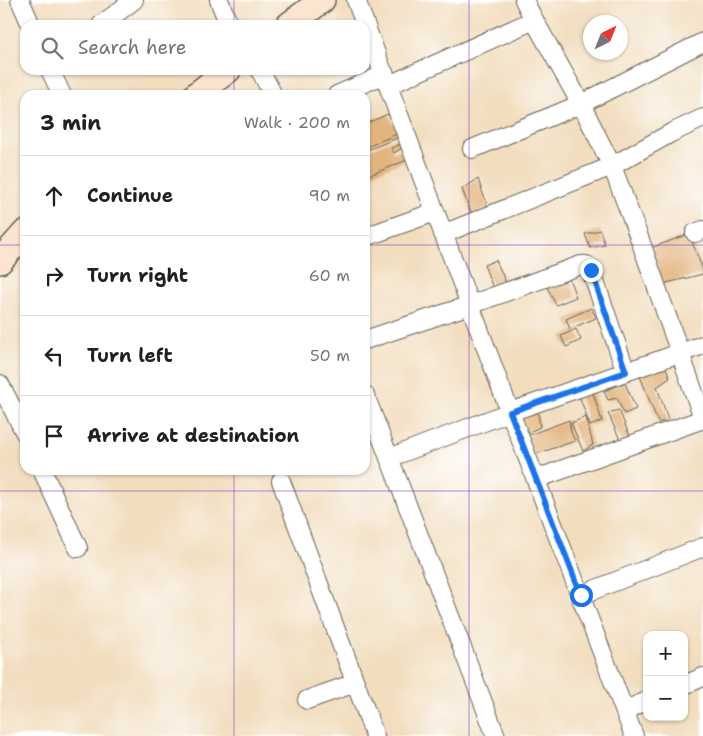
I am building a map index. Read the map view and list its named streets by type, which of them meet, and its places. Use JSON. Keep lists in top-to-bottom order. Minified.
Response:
{"north":"top right","page":{"search":"Search here","heading":["3 min","Walk · 200 m"],"list":[["Continue","90 m"],["Turn right","60 m"],["Turn left","50 m"],"Arrive at destination"],"map_buttons":["+","−"]}}
